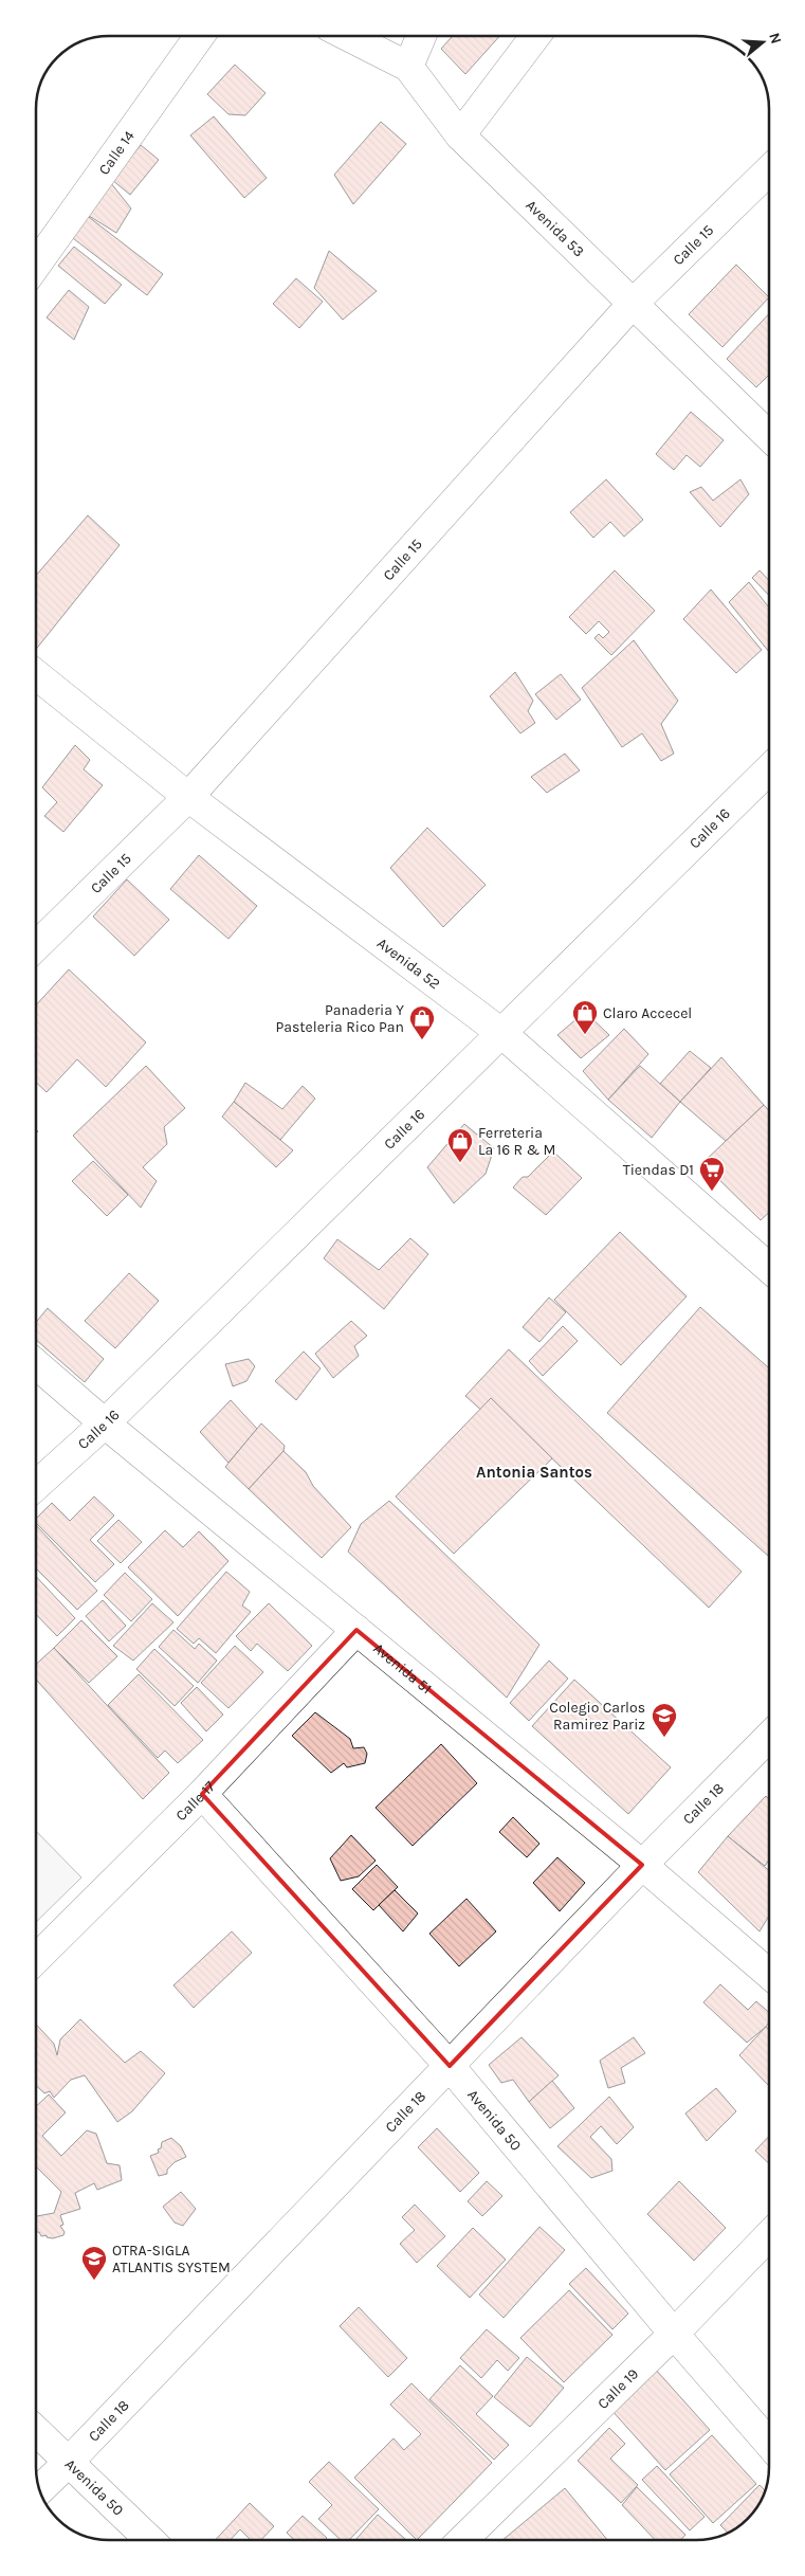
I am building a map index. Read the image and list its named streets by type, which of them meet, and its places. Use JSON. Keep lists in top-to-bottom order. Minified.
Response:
{"streets":{"street":["Calle 14","Avenida 53","Calle 15","Calle 16","Avenida 52","Avenida 51","Calle 17","Calle 18","Avenida 50","Calle 19"]},"crossings":[["Avenida 53","Calle 15"],["Calle 15","Avenida 52"],["Calle 16","Avenida 52"],["Calle 16","Avenida 51"],["Avenida 51","Calle 17"],["Avenida 51","Calle 18"],["Calle 17","Avenida 50"],["Calle 18","Avenida 50"],["Avenida 50","Calle 19"]],"districts":["Antonia Santos"],"places":{"shop":["Claro Accecel","Panaderia Y Pasteleria Rico Pan","Ferreteria La 16 R & M"],"supermarket":["Tiendas D1"],"school or university":["Colegio Carlos Ramirez Pariz","OTRA-SIGLA ATLANTIS SYSTEM"]},"north":"right"}
